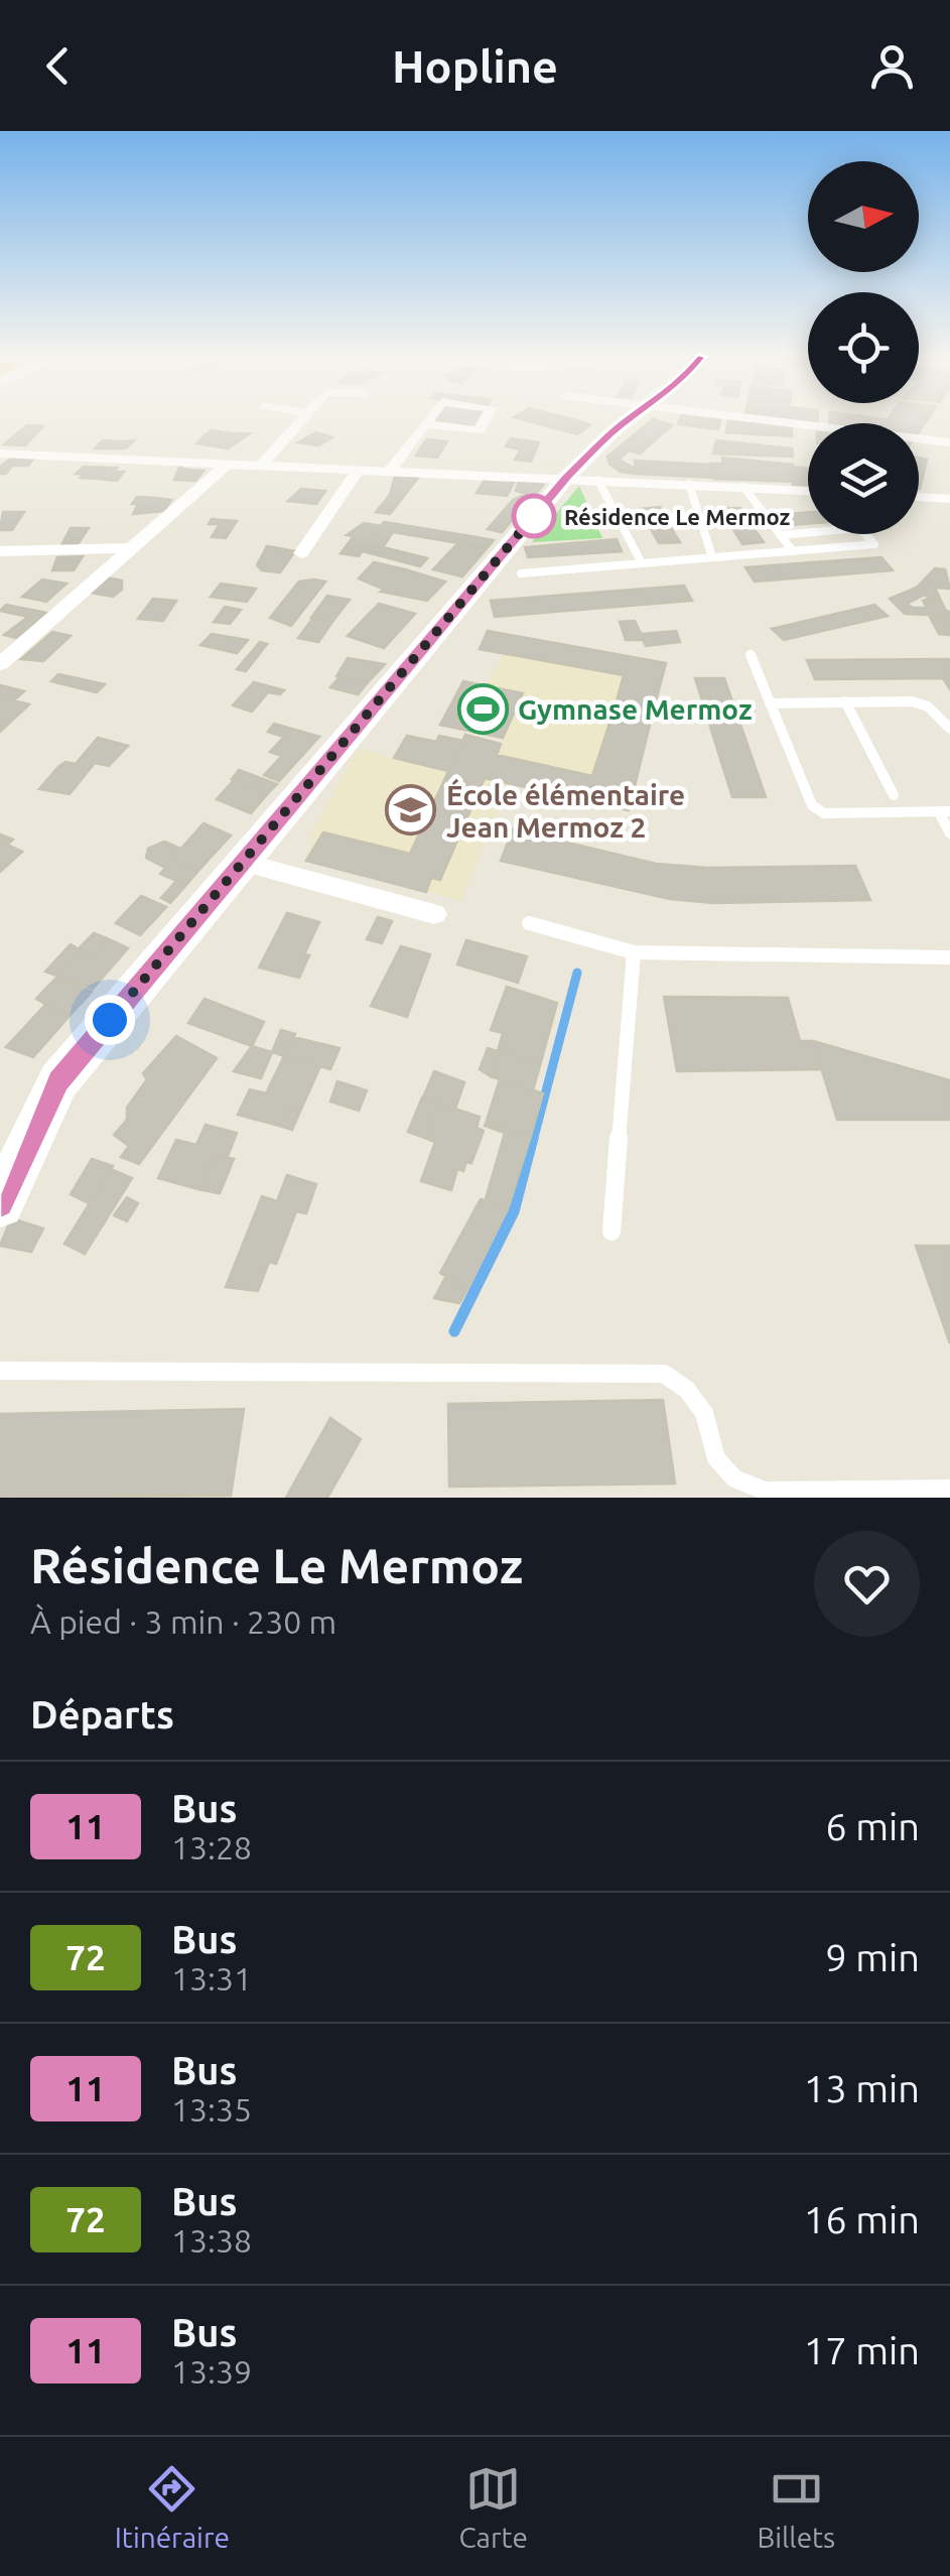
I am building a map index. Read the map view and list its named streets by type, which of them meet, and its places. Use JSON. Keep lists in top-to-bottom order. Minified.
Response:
{"places":{"other":["Résidence Le Mermoz"],"sports":["Gymnase Mermoz"],"school or university":["École élémentaire Jean Mermoz 2"]},"lines":["bus line 11"],"north":"right","page":{"header":"Hopline","heading":[["Résidence Le Mermoz","À pied · 3 min · 230 m"],"Départs"],"list":[{"mark":"11","name":"Bus","note":"13:28","value":"6 min"},{"mark":"72","name":"Bus","note":"13:31","value":"9 min"},{"mark":"11","name":"Bus","note":"13:35","value":"13 min"},{"mark":"72","name":"Bus","note":"13:38","value":"16 min"},{"mark":"11","name":"Bus","note":"13:39","value":"17 min"}],"tabs":["Itinéraire","Carte","Billets"]}}
